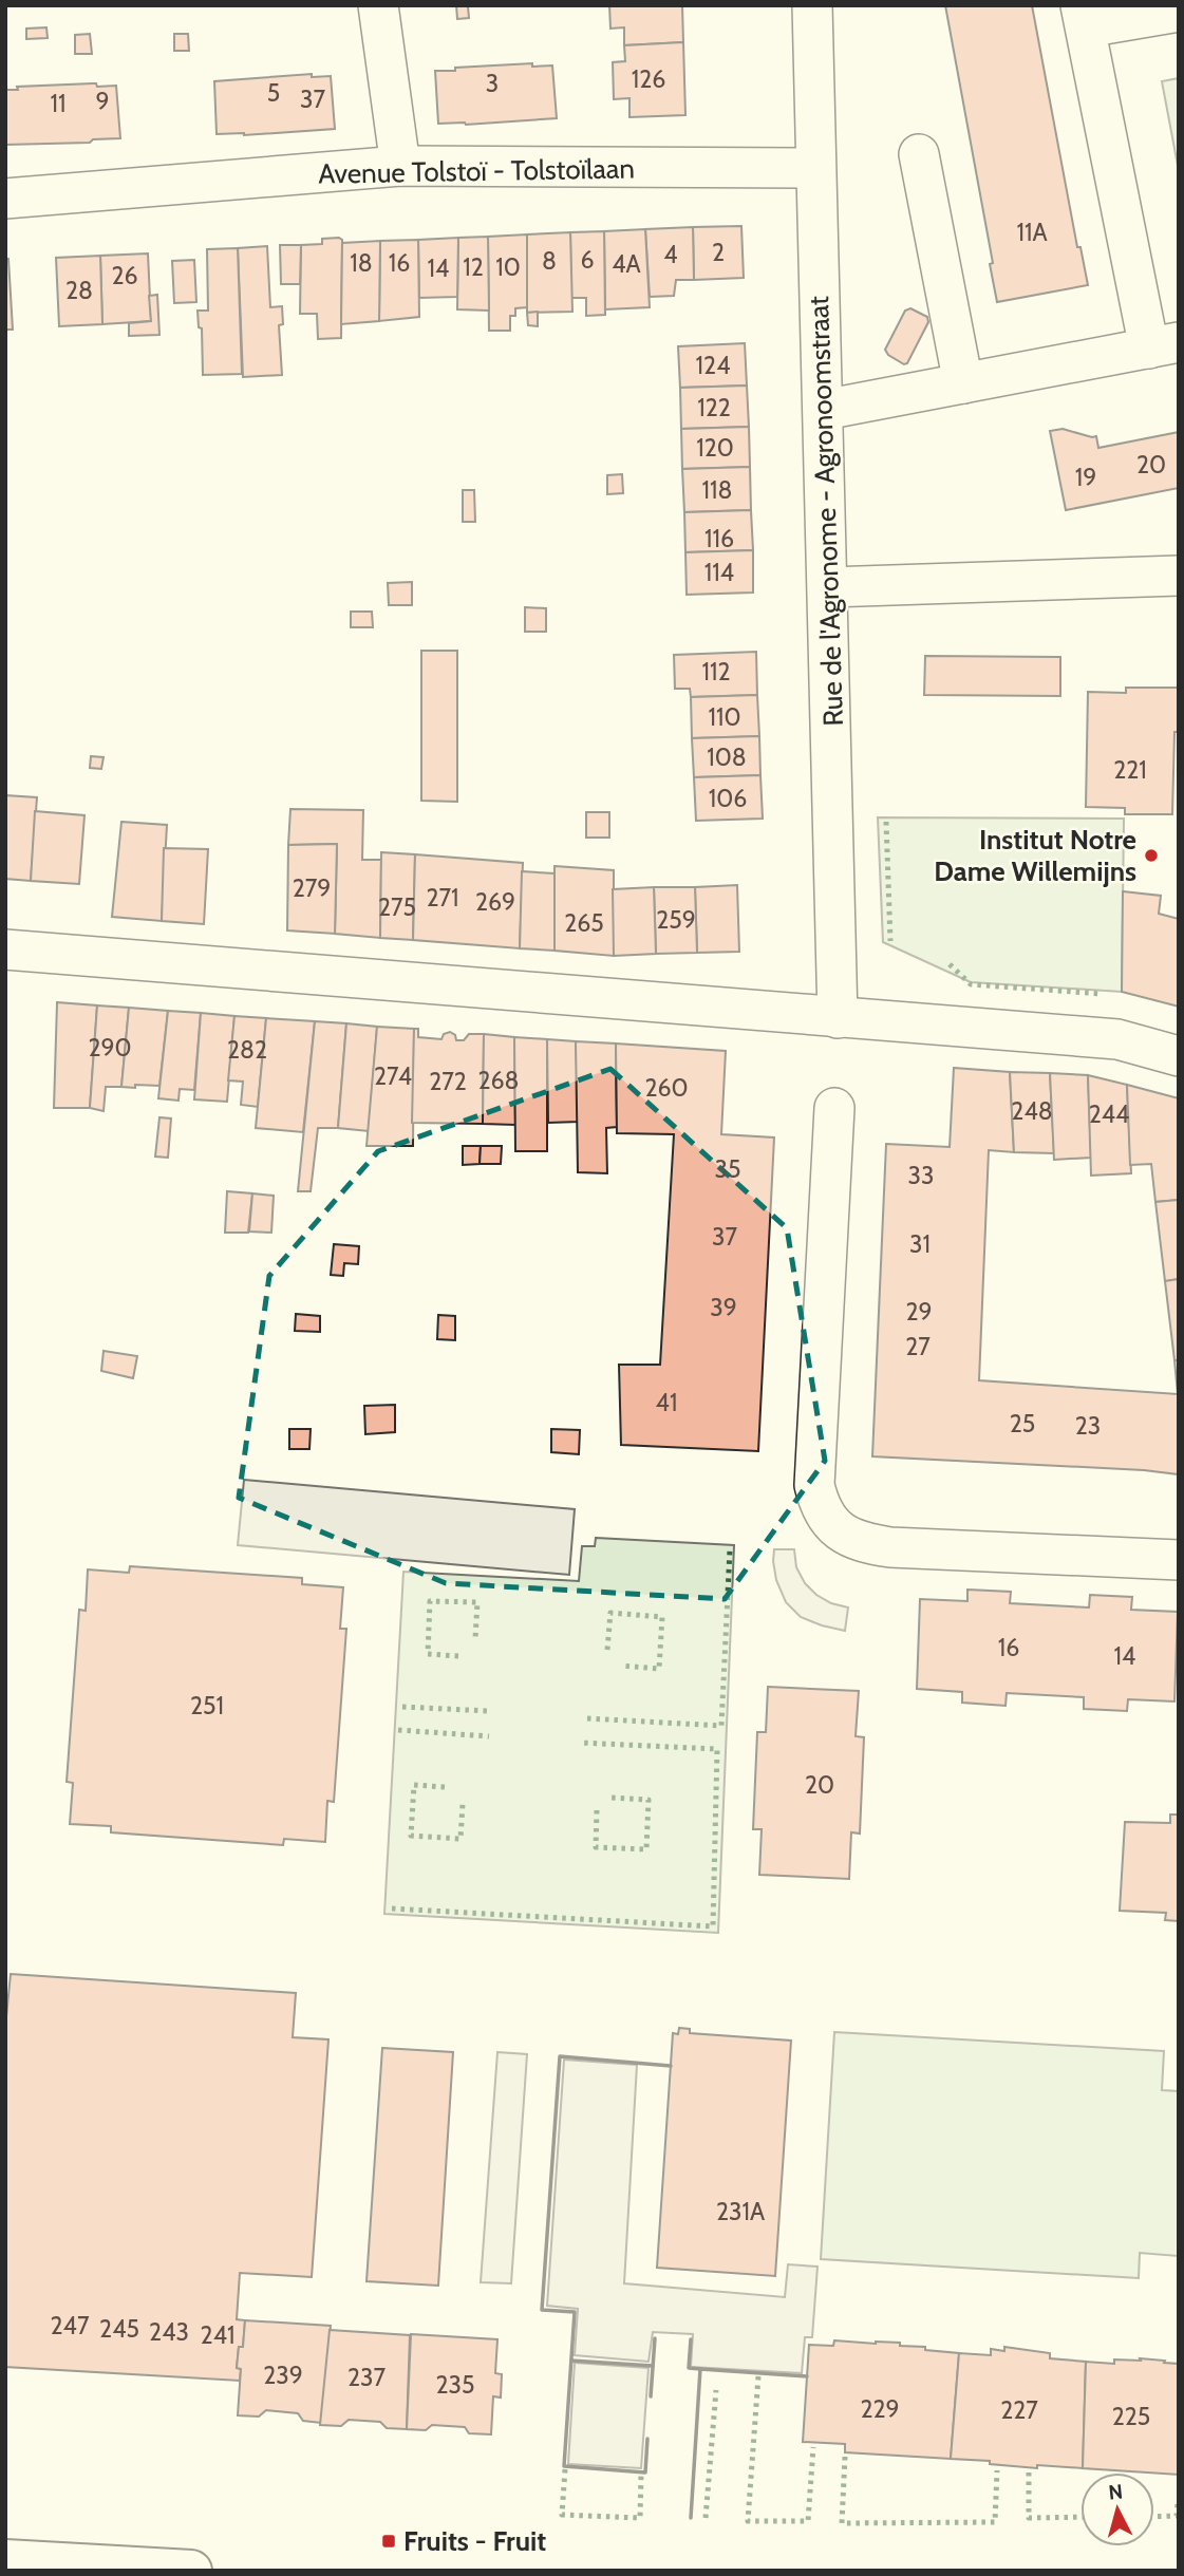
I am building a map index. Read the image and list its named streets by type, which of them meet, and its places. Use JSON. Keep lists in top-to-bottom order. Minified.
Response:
{"streets":{"street":["Avenue Tolstoï - Tolstoïlaan","Rue de l'Agronome - Agronoomstraat"]},"crossings":[["Avenue Tolstoï - Tolstoïlaan","Rue de l'Agronome - Agronoomstraat"]],"places":{"other":["Institut Notre Dame Willemijns"],"transit":["Fruits - Fruit"]},"house_numbers":["126","3","5","37","9","11","11A","2","4","6","8","18","16","4A","12","10","14","26","28","124","122","120","20","19","118","116","114","112","110","108","221","106","279","271","269","275","259","265","290","282","274","268","272","260","248","244","35","33","37","31","39","29","27","41","25","23","16","14","251","20","231A","247","245","243","241","239","237","235","229","227","225"],"north":"top"}
